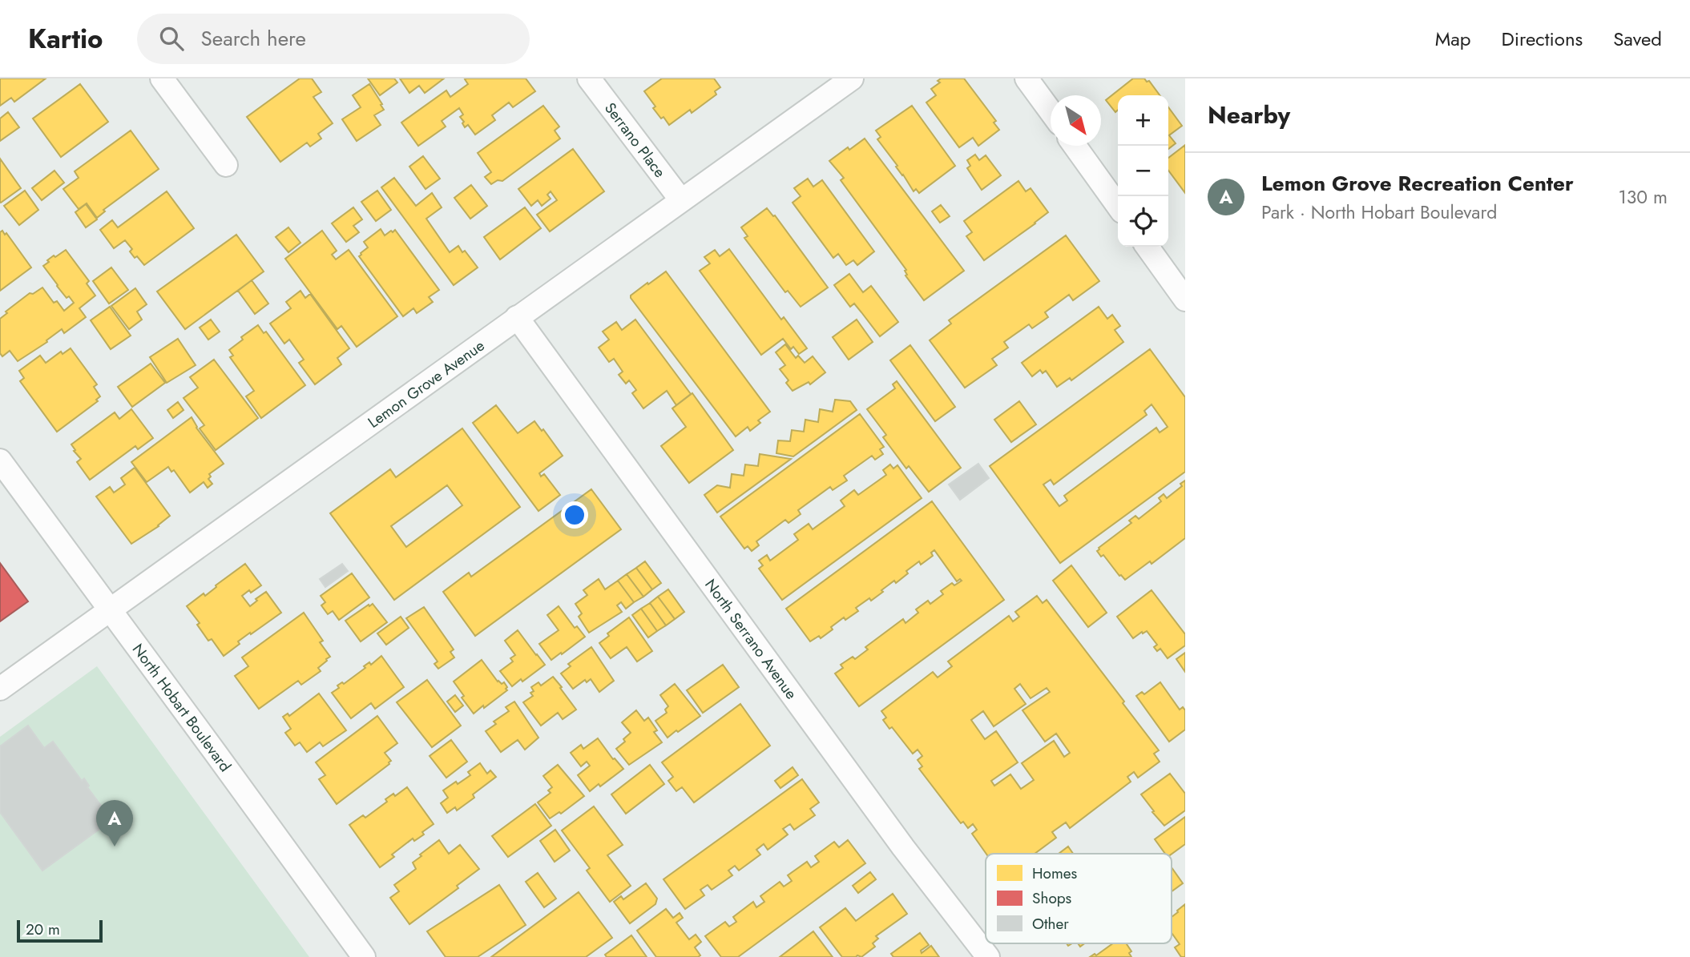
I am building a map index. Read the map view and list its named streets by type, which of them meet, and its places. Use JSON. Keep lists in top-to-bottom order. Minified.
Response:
{"streets":{"street":["Serrano Place","Lemon Grove Avenue","North Serrano Avenue","North Hobart Boulevard"]},"crossings":[["Serrano Place","Lemon Grove Avenue"],["Lemon Grove Avenue","North Serrano Avenue"],["Lemon Grove Avenue","North Hobart Boulevard"]],"legend":["Homes","Shops","Other"],"scale_bar":"20 m","north":"bottom right","page":{"header":"Kartio","search":"Search here","nav":["Map","Directions","Saved"],"heading":"Nearby","map_buttons":["+","−"],"list":[{"mark":"A","name":"Lemon Grove Recreation Center","note":"Park · North Hobart Boulevard","value":"130 m"}],"pins":"A","scale":"20 m"}}
